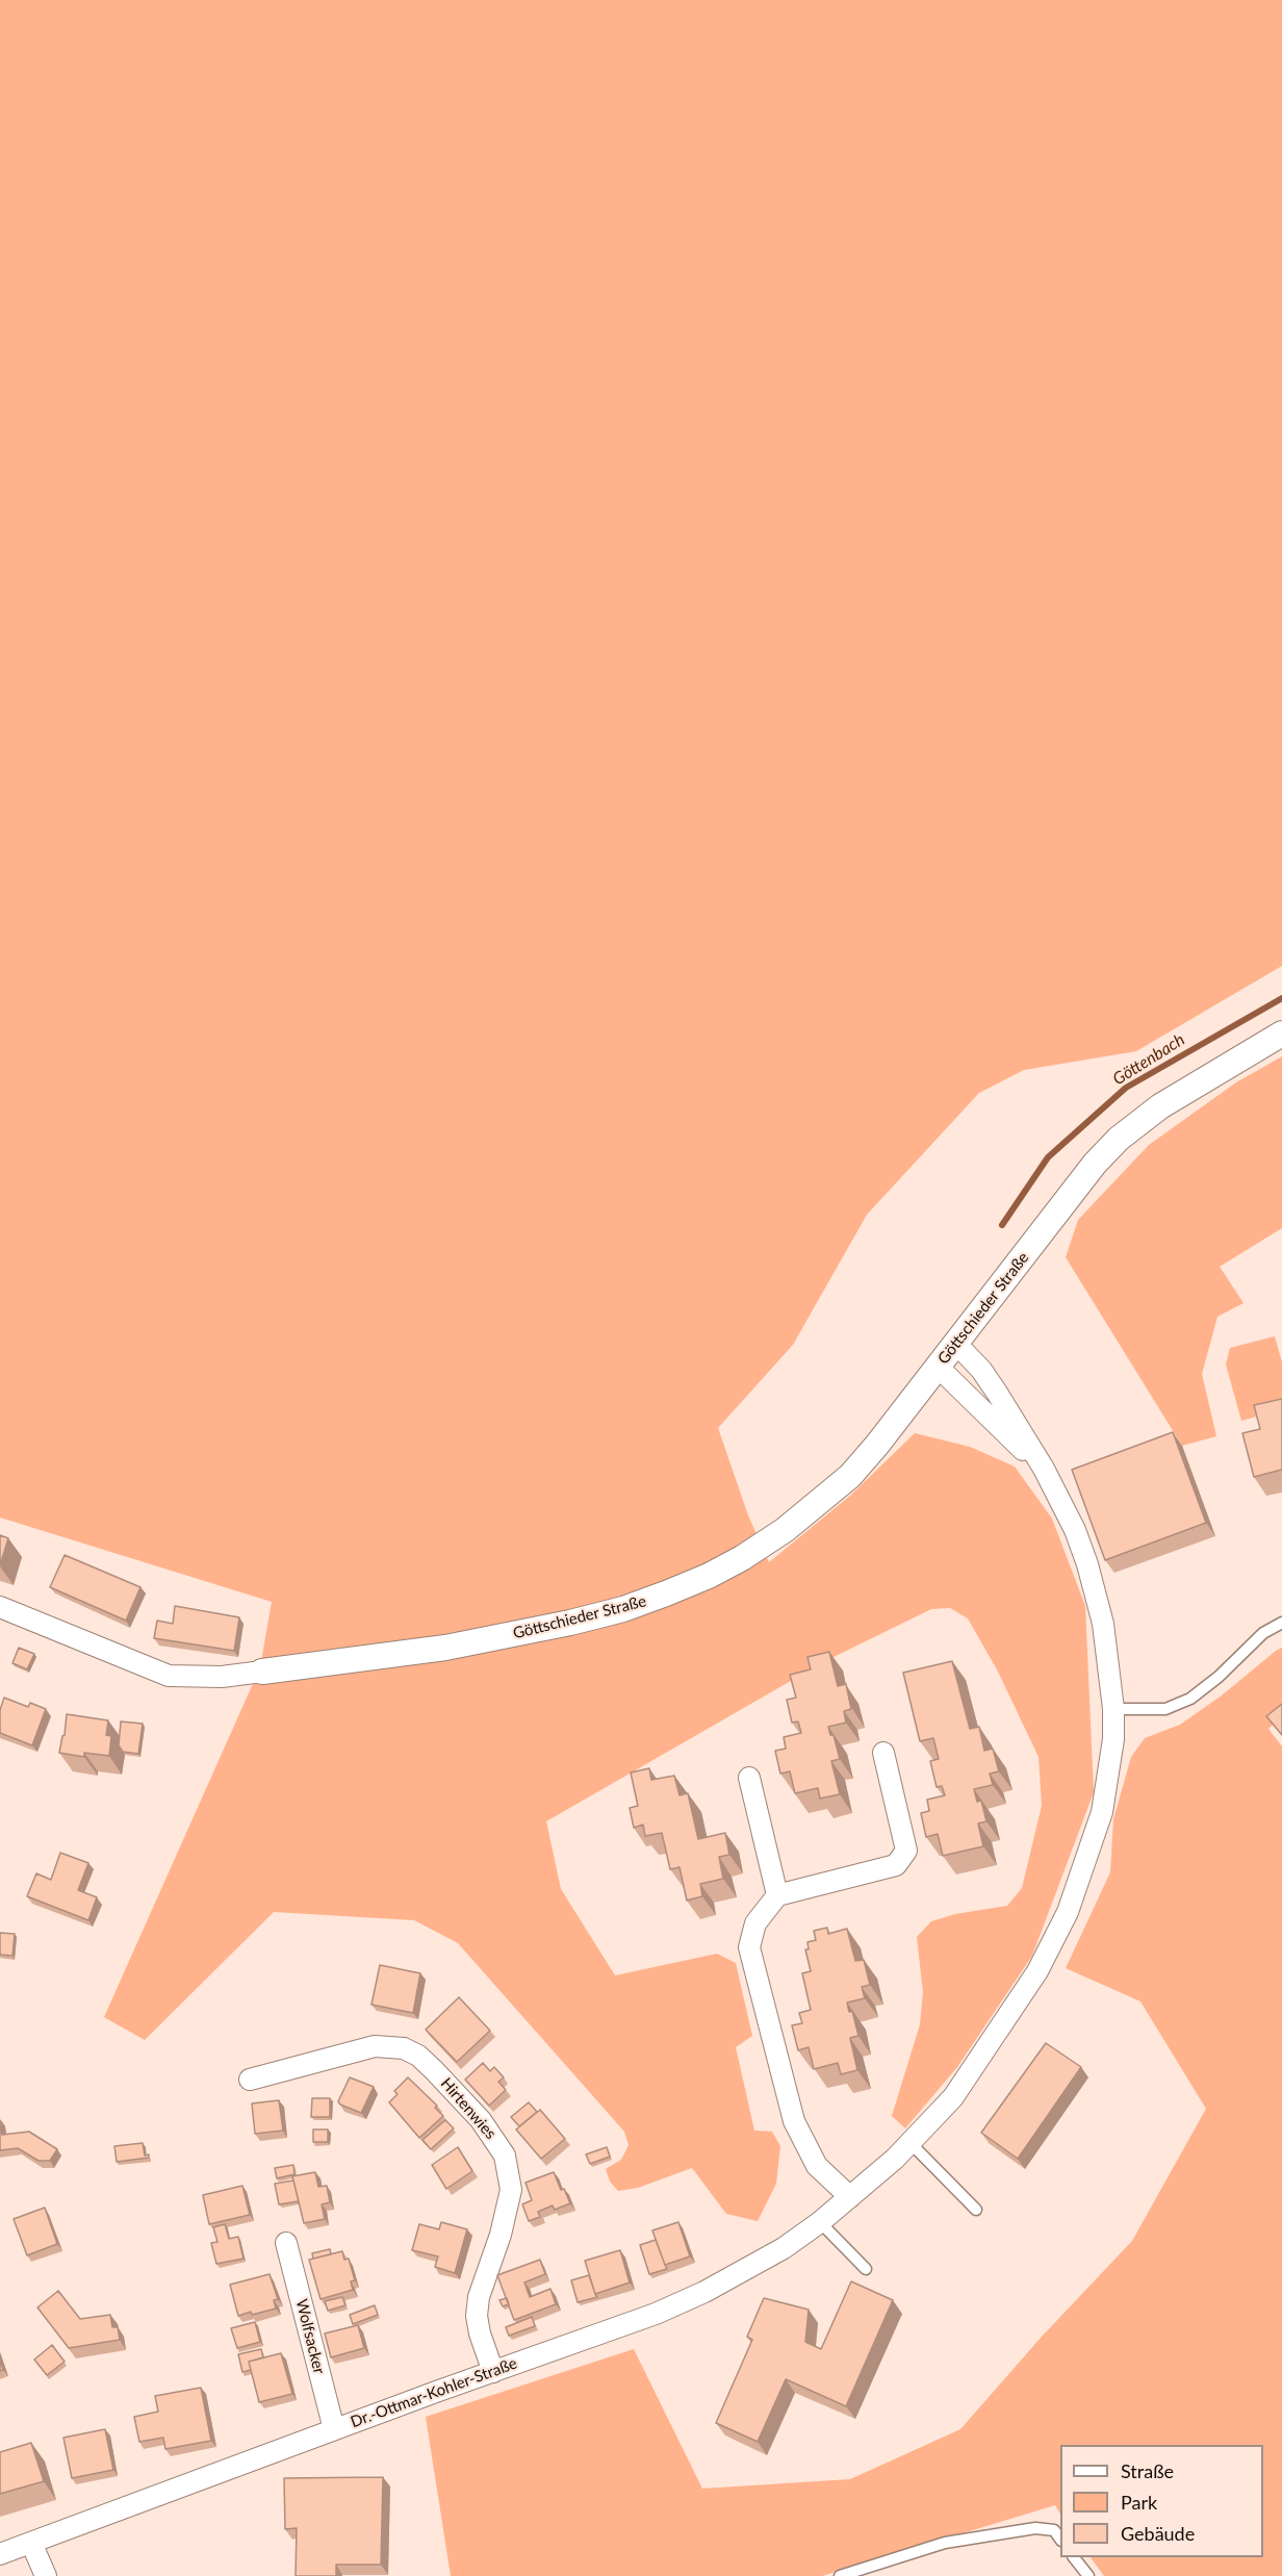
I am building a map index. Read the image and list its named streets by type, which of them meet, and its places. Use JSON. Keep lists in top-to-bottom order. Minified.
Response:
{"streets":{"street":["Göttschieder Straße","Hirtenwies","Wolfsacker","Dr.-Ottmar-Kohler-Straße"]},"crossings":[["Göttschieder Straße","Dr.-Ottmar-Kohler-Straße"],["Hirtenwies","Dr.-Ottmar-Kohler-Straße"],["Wolfsacker","Dr.-Ottmar-Kohler-Straße"]],"water":["Göttenbach"],"legend":["Straße","Park","Gebäude"]}
